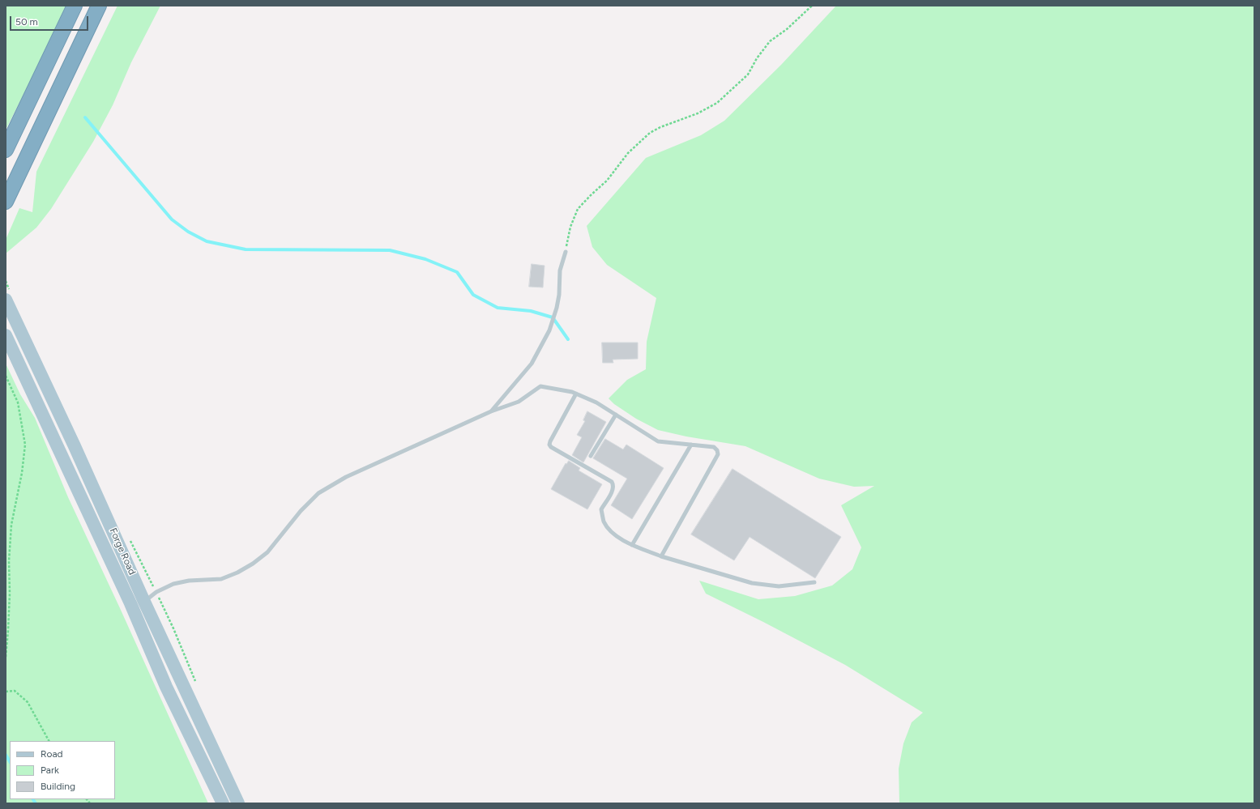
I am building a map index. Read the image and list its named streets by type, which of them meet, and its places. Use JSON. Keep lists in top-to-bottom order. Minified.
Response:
{"streets":{"main road":["Forge Road"]},"legend":["Road","Park","Building"],"scale_bar":"50 m"}
